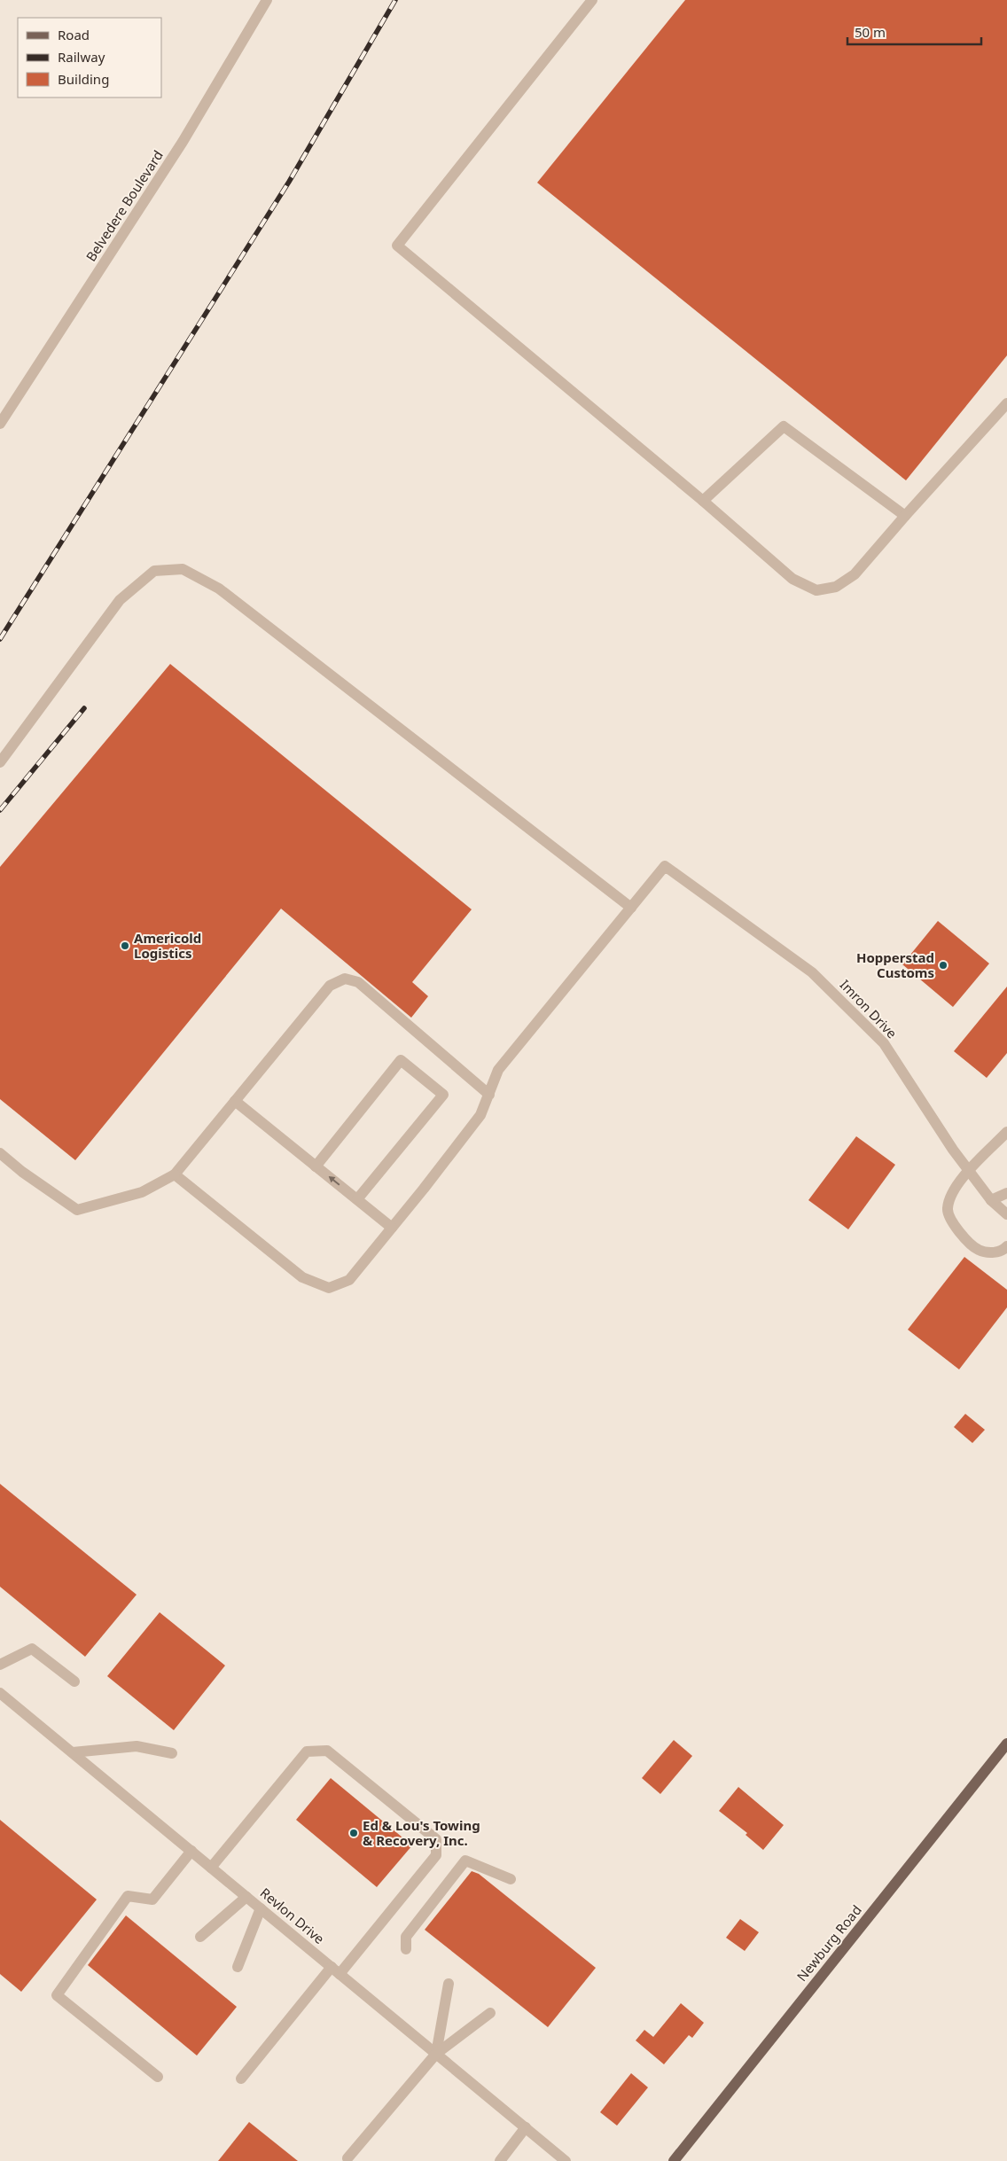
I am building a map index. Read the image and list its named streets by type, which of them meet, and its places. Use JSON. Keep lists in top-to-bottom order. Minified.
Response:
{"streets":{"main road":["Newburg Road"],"street":["Belvedere Boulevard","Imron Drive","Revlon Drive"]},"places":["Americold Logistics","Hopperstad Customs","Ed & Lou's Towing & Recovery, Inc."],"legend":["Road","Railway","Building"],"scale_bar":"50 m"}
